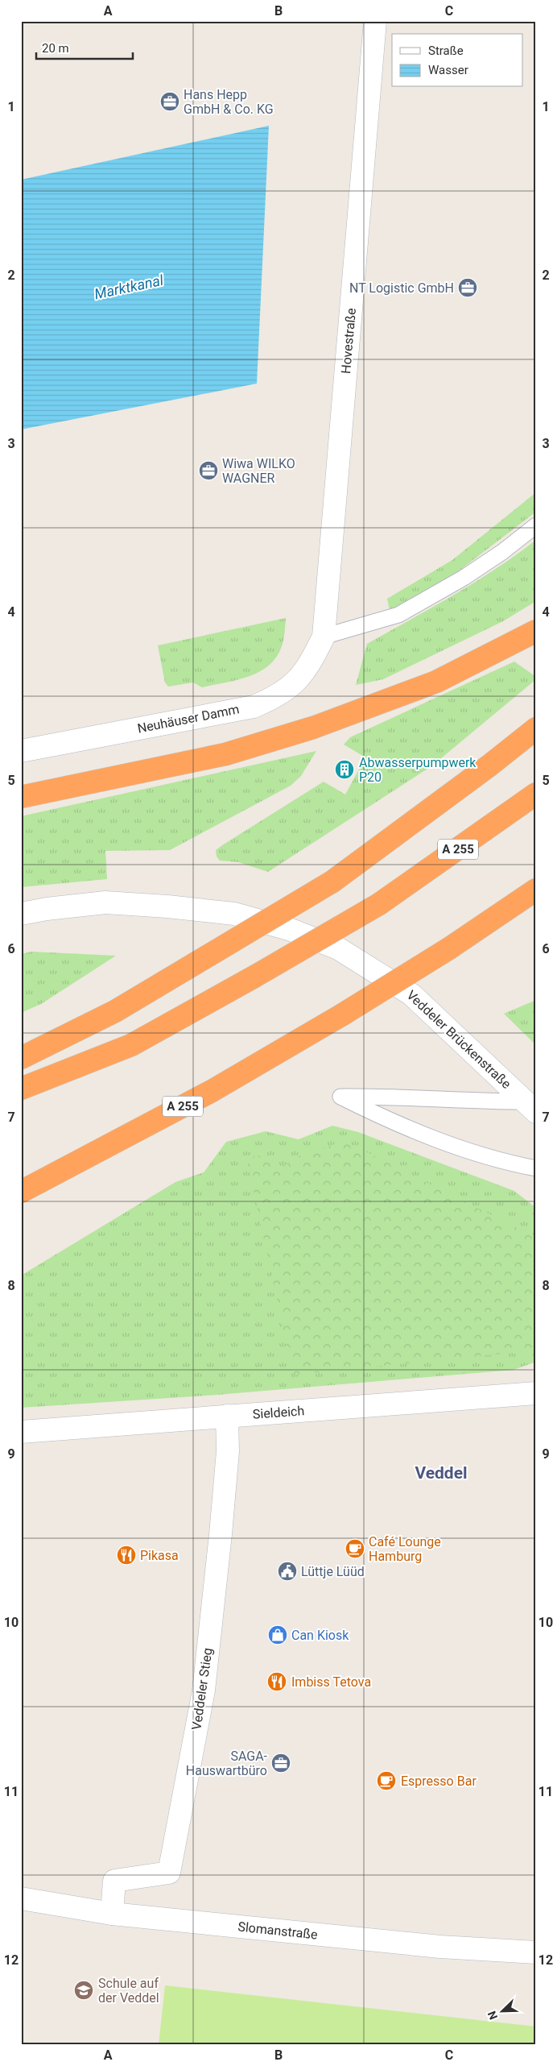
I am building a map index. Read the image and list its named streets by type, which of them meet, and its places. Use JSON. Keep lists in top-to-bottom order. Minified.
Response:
{"streets":{"highway":["A 255"],"street":["Hovestraße","Neuhäuser Damm","Veddeler Brückenstraße","Sieldeich","Veddeler Stieg","Slomanstraße"]},"crossings":[["Hovestraße","Neuhäuser Damm"],["Sieldeich","Veddeler Stieg"],["Veddeler Stieg","Slomanstraße"]],"districts":["Veddel"],"water":["Marktkanal"],"places":{"office":["Hans Hepp GmbH & Co. KG","NT Logistic GmbH","Wiwa WILKO WAGNER","SAGA- Hauswartbüro"],"building":["Abwasserpumpwerk P20"],"cafe":["Café Lounge Hamburg","Espresso Bar"],"restaurant":["Pikasa","Imbiss Tetova"],"public building":["Lüttje Lüüd"],"shop":["Can Kiosk"],"school or university":["Schule auf der Veddel"]},"legend":["Straße","Wasser"],"scale_bar":"20 m","north":"bottom left","grid":{"columns":["A","B","C"],"rows":["1","2","3","4","5","6","7","8","9","10","11","12"]}}
